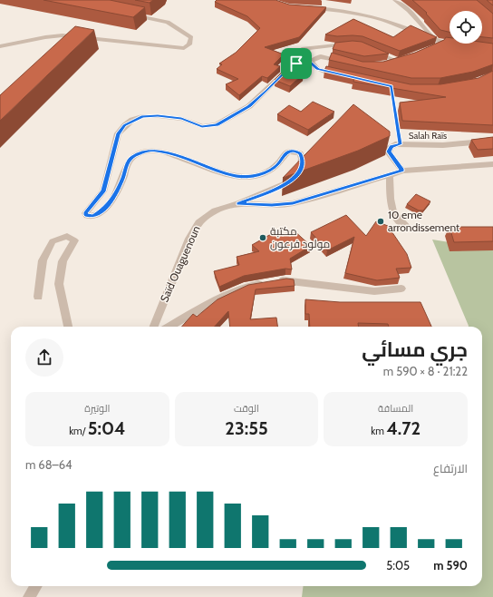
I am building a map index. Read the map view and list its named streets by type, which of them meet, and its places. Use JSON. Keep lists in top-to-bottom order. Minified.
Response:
{"streets":{"street":["Salah Raïs","Saïd Ouaguenoun"]},"crossings":[["Salah Raïs","Saïd Ouaguenoun"]],"places":["10 eme arrondissement","مكتبة مولود فرعون"],"page":{"heading":["جري مسائي","21:22 · 8 × 590 m"],"stats":[["المسافة","4.72 km"],["الوقت","23:55"],["الوتيرة","5:04 /km"]],"chart":["الارتفاع","64–68 m"],"list":[{"name":"590 m","note":"5:05"}]}}
